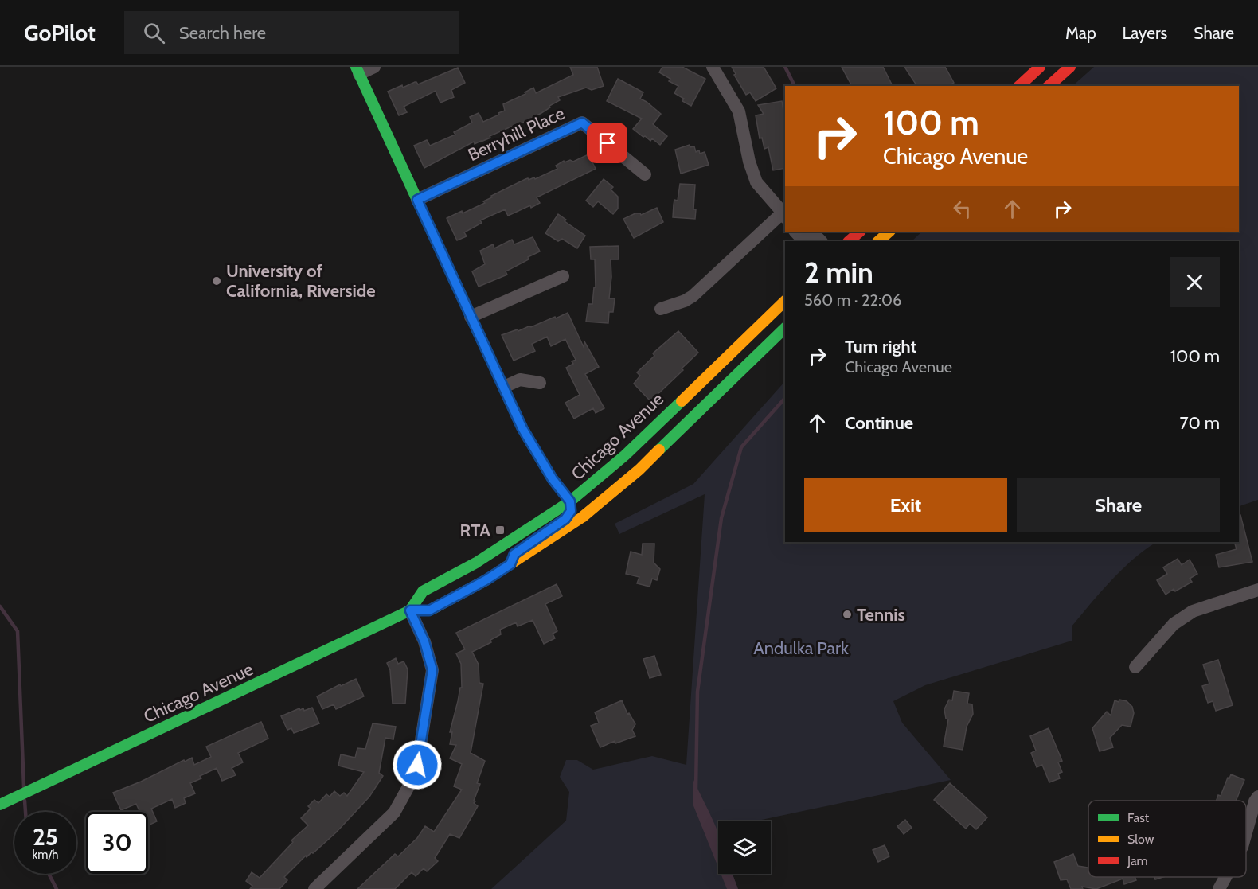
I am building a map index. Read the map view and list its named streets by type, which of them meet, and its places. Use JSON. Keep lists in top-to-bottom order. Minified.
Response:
{"streets":{"main road":["Chicago Avenue"],"street":["Berryhill Place"]},"parks":["Andulka Park"],"places":{"other":["University of California, Riverside","Tennis"],"transit":["RTA"]},"legend":["Fast","Slow","Jam"],"page":{"header":"GoPilot","search":"Search here","nav":["Map","Layers","Share"],"turn":["100 m","Chicago Avenue"],"heading":["2 min","560 m · 22:06"],"list":[{"name":"Turn right","note":"Chicago Avenue","value":"100 m"},{"name":"Continue","value":"70 m"}],"buttons":["Exit","Share"],"speed":"25 km/h","limit":"30"}}
